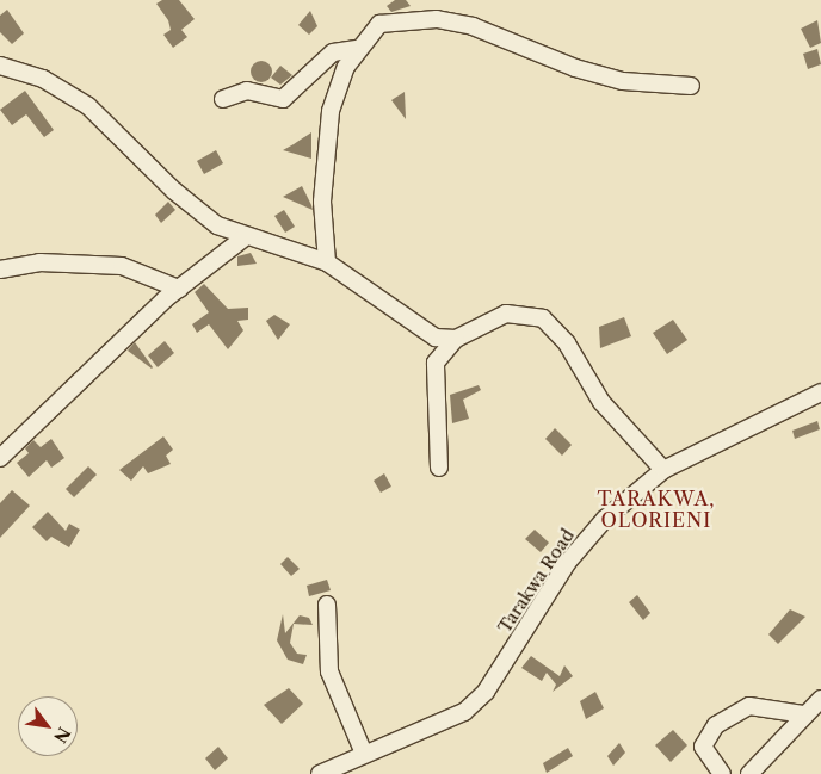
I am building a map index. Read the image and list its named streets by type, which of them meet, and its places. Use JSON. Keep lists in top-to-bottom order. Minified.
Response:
{"streets":{"street":["Tarakwa Road"]},"districts":["TARAKWA, OLORIENI"],"north":"bottom right"}
